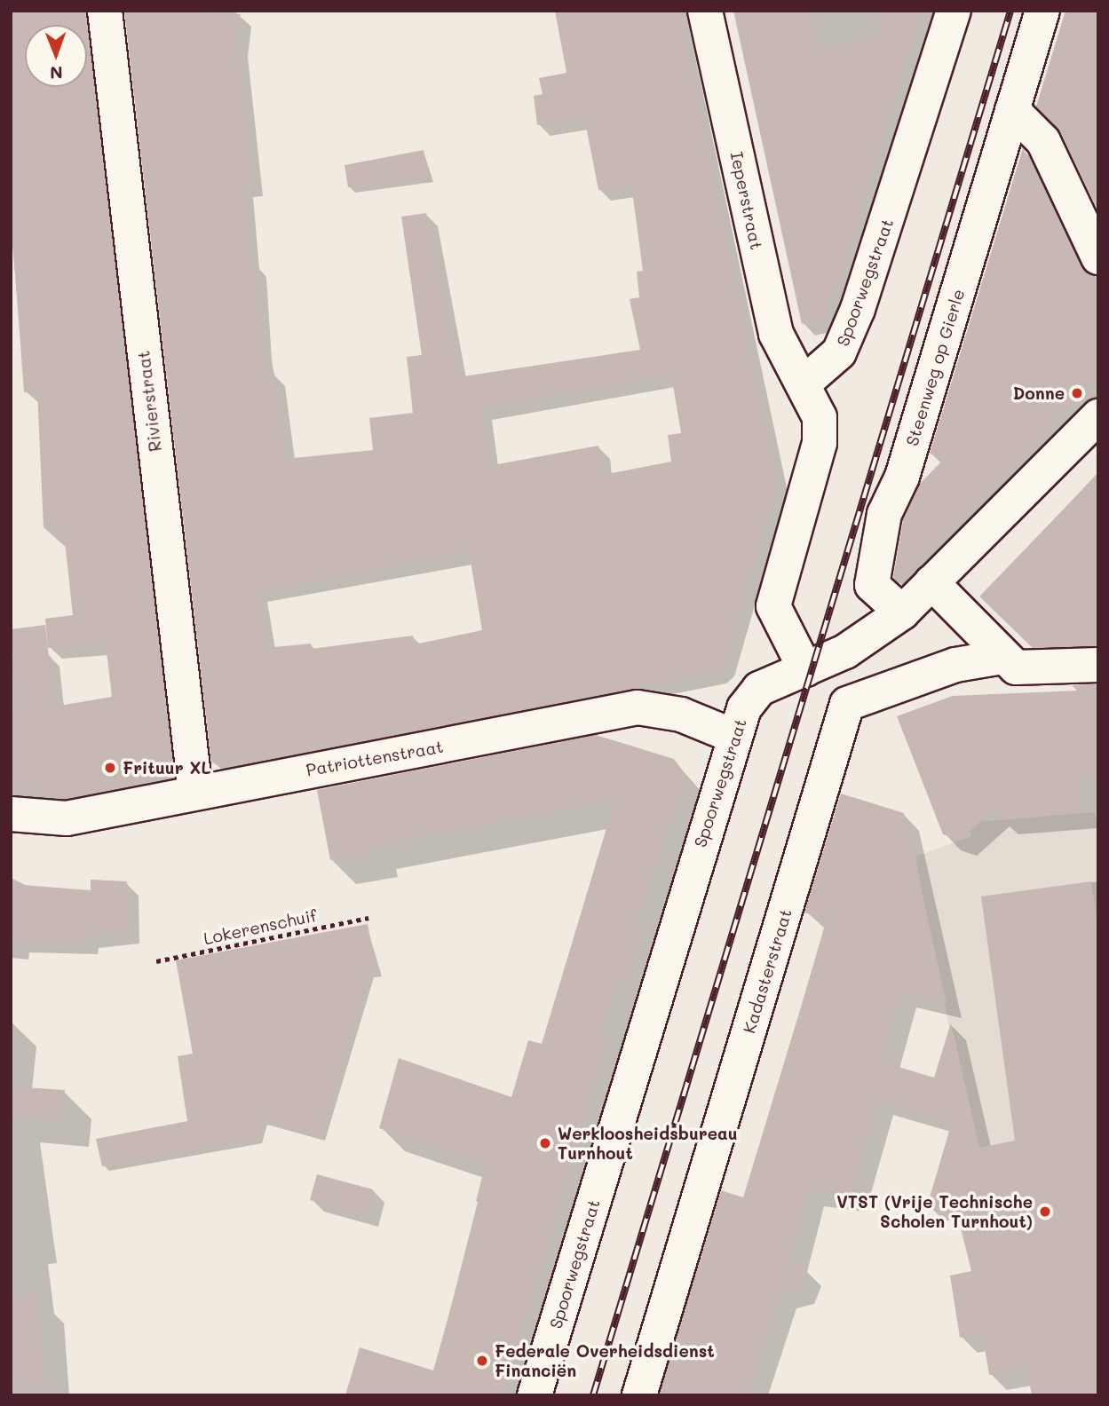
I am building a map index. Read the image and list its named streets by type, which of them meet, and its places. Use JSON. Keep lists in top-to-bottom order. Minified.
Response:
{"streets":{"street":["Ieperstraat","Spoorwegstraat","Steenweg op Gierle","Rivierstraat","Patriottenstraat","Kadasterstraat"],"path":["Lokerenschuif"]},"crossings":[["Ieperstraat","Spoorwegstraat"],["Spoorwegstraat","Patriottenstraat"],["Rivierstraat","Patriottenstraat"]],"places":["Donne","Frituur XL","Werkloosheidsbureau Turnhout","VTST (Vrije Technische Scholen Turnhout)","Federale Overheidsdienst Financiën"],"north":"bottom"}
